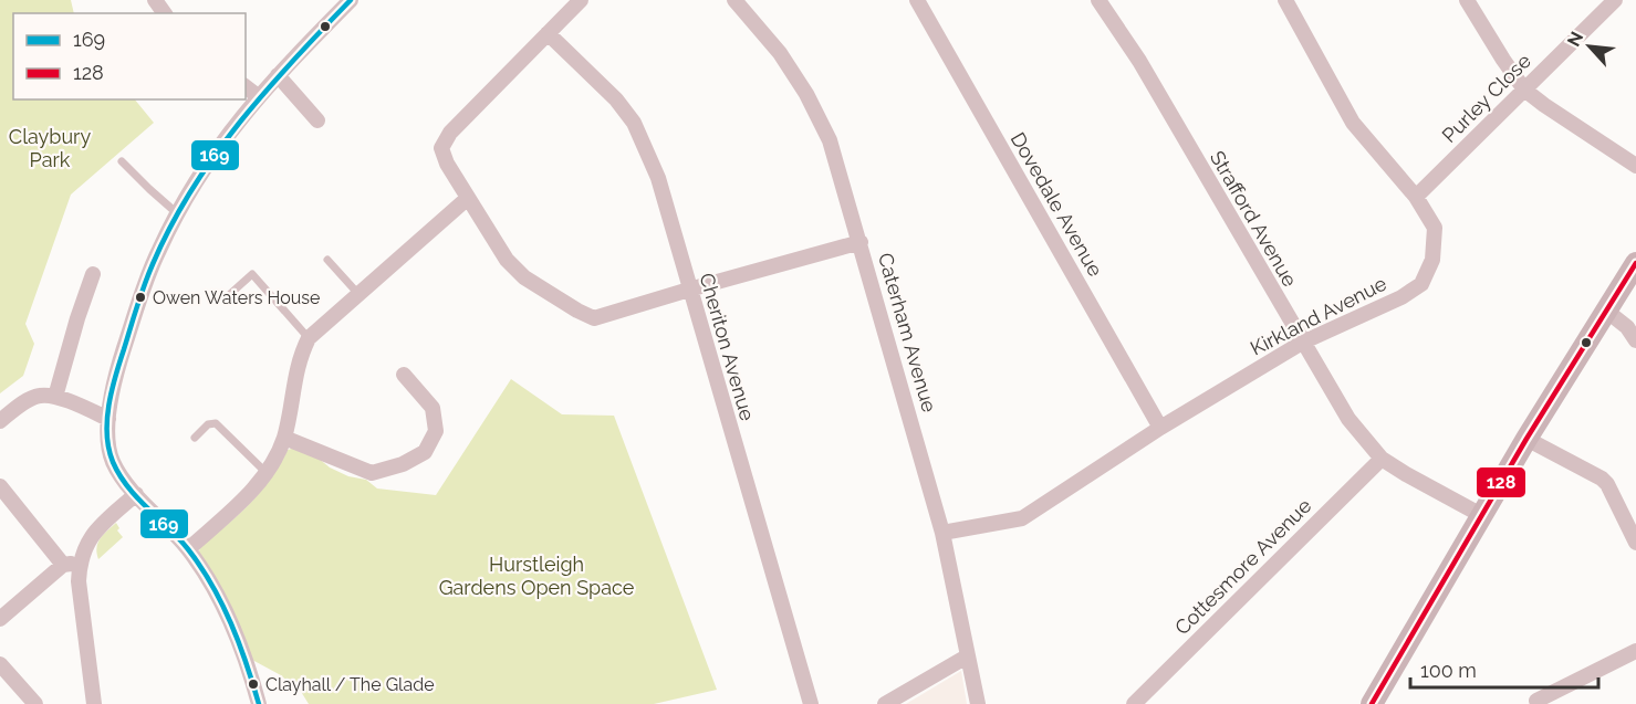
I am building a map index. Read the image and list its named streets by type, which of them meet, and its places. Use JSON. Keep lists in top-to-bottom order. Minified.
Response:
{"streets":{"street":["Purley Close","Dovedale Avenue","Strafford Avenue","Kirkland Avenue","Caterham Avenue","Cheriton Avenue","Cottesmore Avenue"]},"crossings":[["Purley Close","Kirkland Avenue"],["Dovedale Avenue","Kirkland Avenue"],["Strafford Avenue","Kirkland Avenue"],["Strafford Avenue","Cottesmore Avenue"],["Kirkland Avenue","Caterham Avenue"]],"parks":["Claybury Park","Hurstleigh Gardens Open Space"],"places":["Owen Waters House","Clayhall / The Glade"],"lines":["transit line 169","transit line 128"],"legend":["169","128"],"scale_bar":"100 m","north":"top left"}
